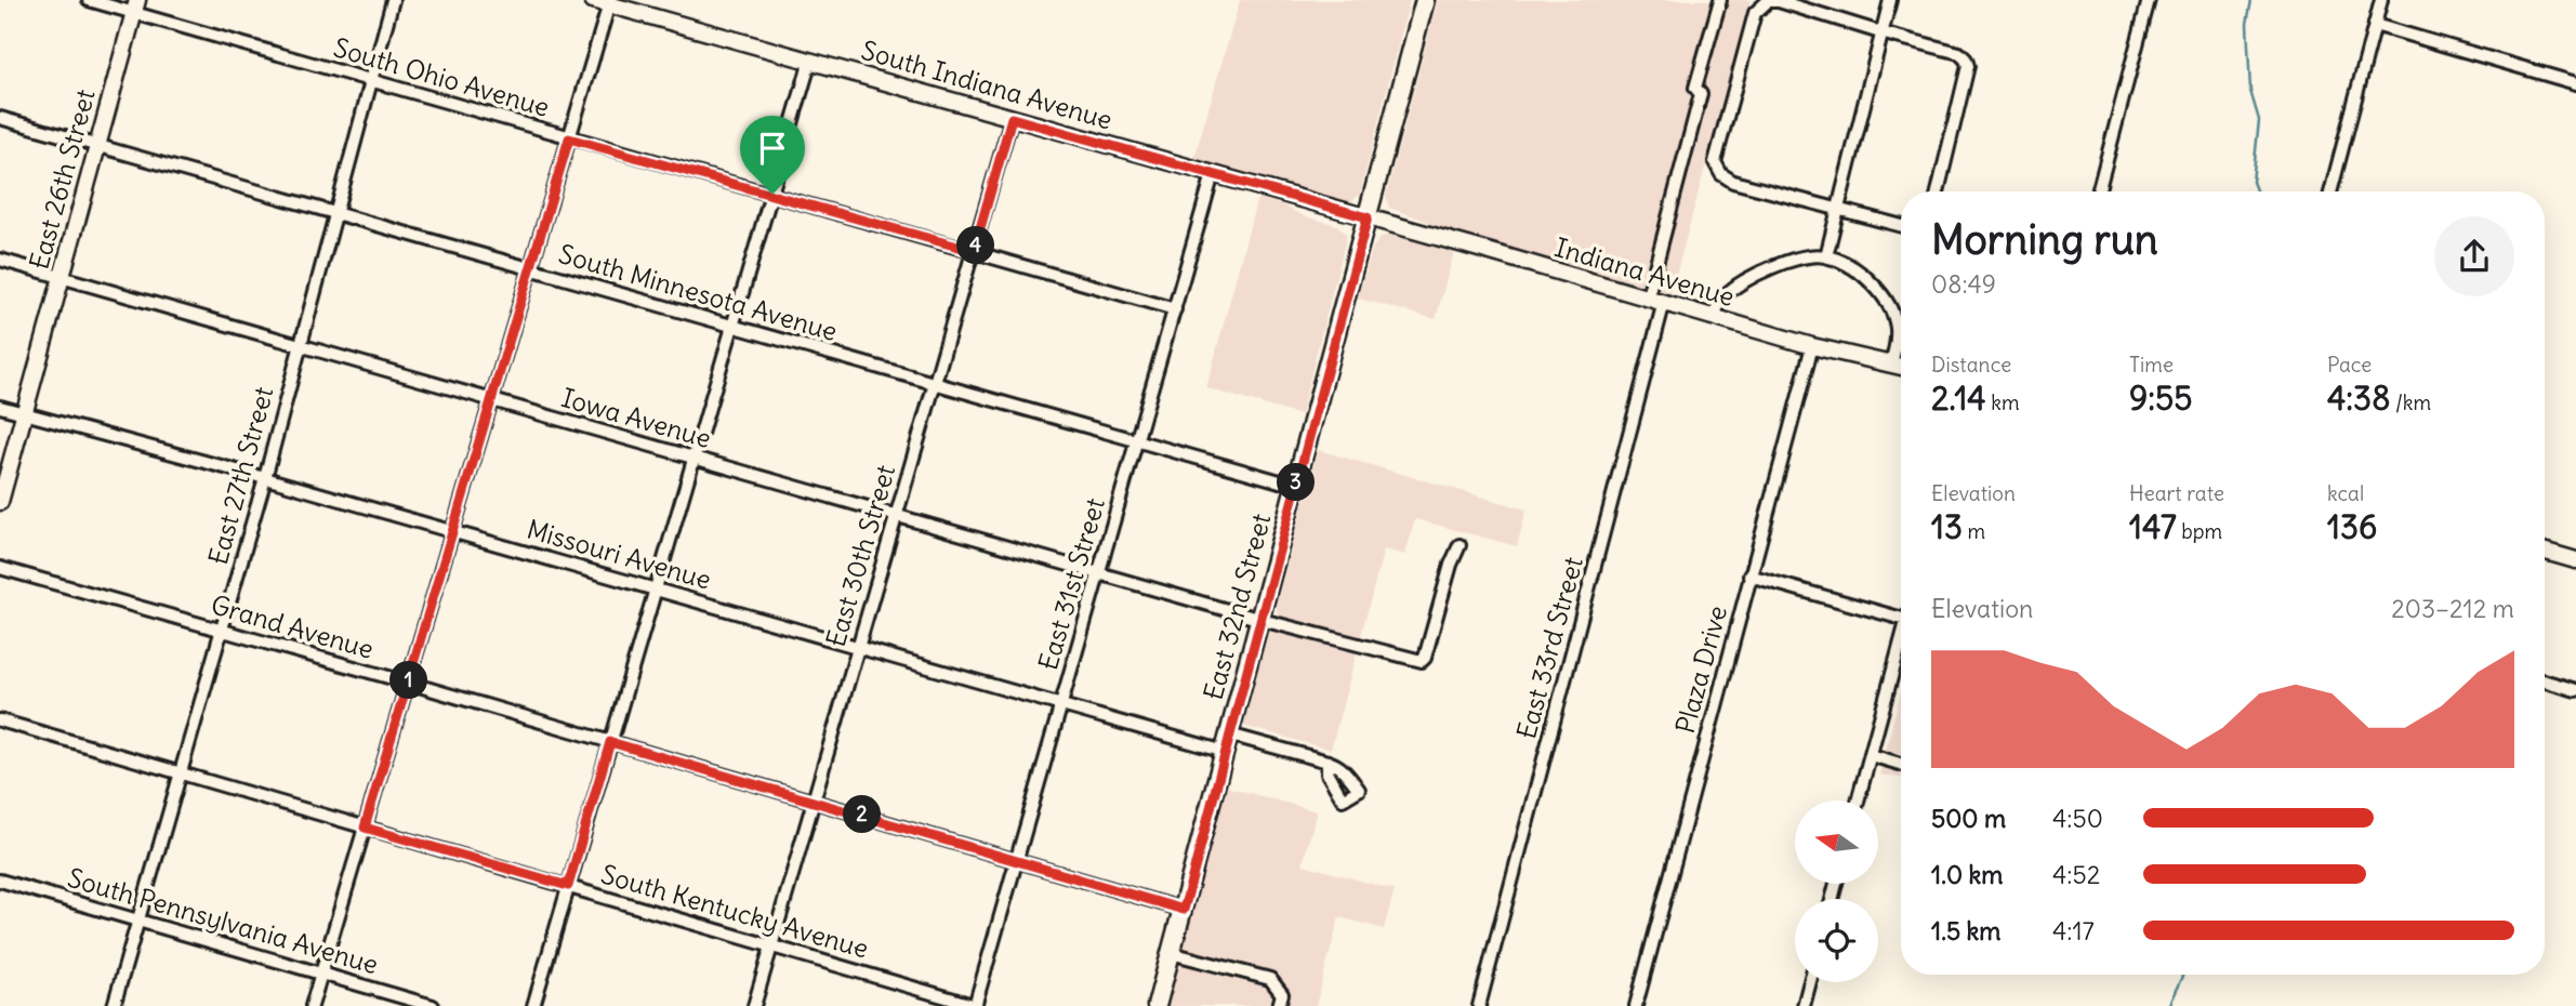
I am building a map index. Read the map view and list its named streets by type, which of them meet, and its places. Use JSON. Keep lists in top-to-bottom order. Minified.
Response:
{"streets":{"main road":["East 32nd Street"],"street":["South Ohio Avenue","South Indiana Avenue","East 26th Street","Indiana Avenue","South Minnesota Avenue","Iowa Avenue","East 27th Street","Missouri Avenue","East 30th Street","East 31st Street","Grand Avenue","East 33rd Street","Plaza Drive","South Kentucky Avenue","South Pennsylvania Avenue"]},"crossings":[["South Ohio Avenue","East 26th Street"],["South Ohio Avenue","East 27th Street"],["South Ohio Avenue","East 30th Street"],["South Ohio Avenue","East 31st Street"],["South Indiana Avenue","Indiana Avenue"],["South Indiana Avenue","East 30th Street"],["South Indiana Avenue","East 31st Street"],["South Indiana Avenue","East 32nd Street"],["East 26th Street","South Minnesota Avenue"],["East 26th Street","Iowa Avenue"],["East 26th Street","Missouri Avenue"],["Indiana Avenue","East 32nd Street"],["Indiana Avenue","East 33rd Street"],["Indiana Avenue","Plaza Drive"],["South Minnesota Avenue","East 27th Street"],["South Minnesota Avenue","East 30th Street"],["South Minnesota Avenue","East 31st Street"],["South Minnesota Avenue","East 32nd Street"],["Iowa Avenue","East 27th Street"],["Iowa Avenue","East 30th Street"],["Iowa Avenue","East 31st Street"],["Iowa Avenue","East 32nd Street"],["East 27th Street","Missouri Avenue"],["East 27th Street","Grand Avenue"],["East 27th Street","South Kentucky Avenue"],["East 27th Street","South Pennsylvania Avenue"],["Missouri Avenue","East 30th Street"],["Missouri Avenue","East 31st Street"],["Missouri Avenue","East 32nd Street"],["East 30th Street","Grand Avenue"],["East 30th Street","South Kentucky Avenue"],["East 31st Street","Grand Avenue"],["East 31st Street","South Kentucky Avenue"],["East 32nd Street","Grand Avenue"]],"north":"left","page":{"heading":["Morning run","08:49"],"pins":["4","3","1","2"],"stats":[["Distance","2.14 km"],["Time","9:55"],["Pace","4:38 /km"],["Elevation","13 m"],["Heart rate","147 bpm"],["kcal","136"]],"chart":["Elevation","203–212 m"],"list":[{"name":"500 m","note":"4:50"},{"name":"1.0 km","note":"4:52"},{"name":"1.5 km","note":"4:17"}]}}
